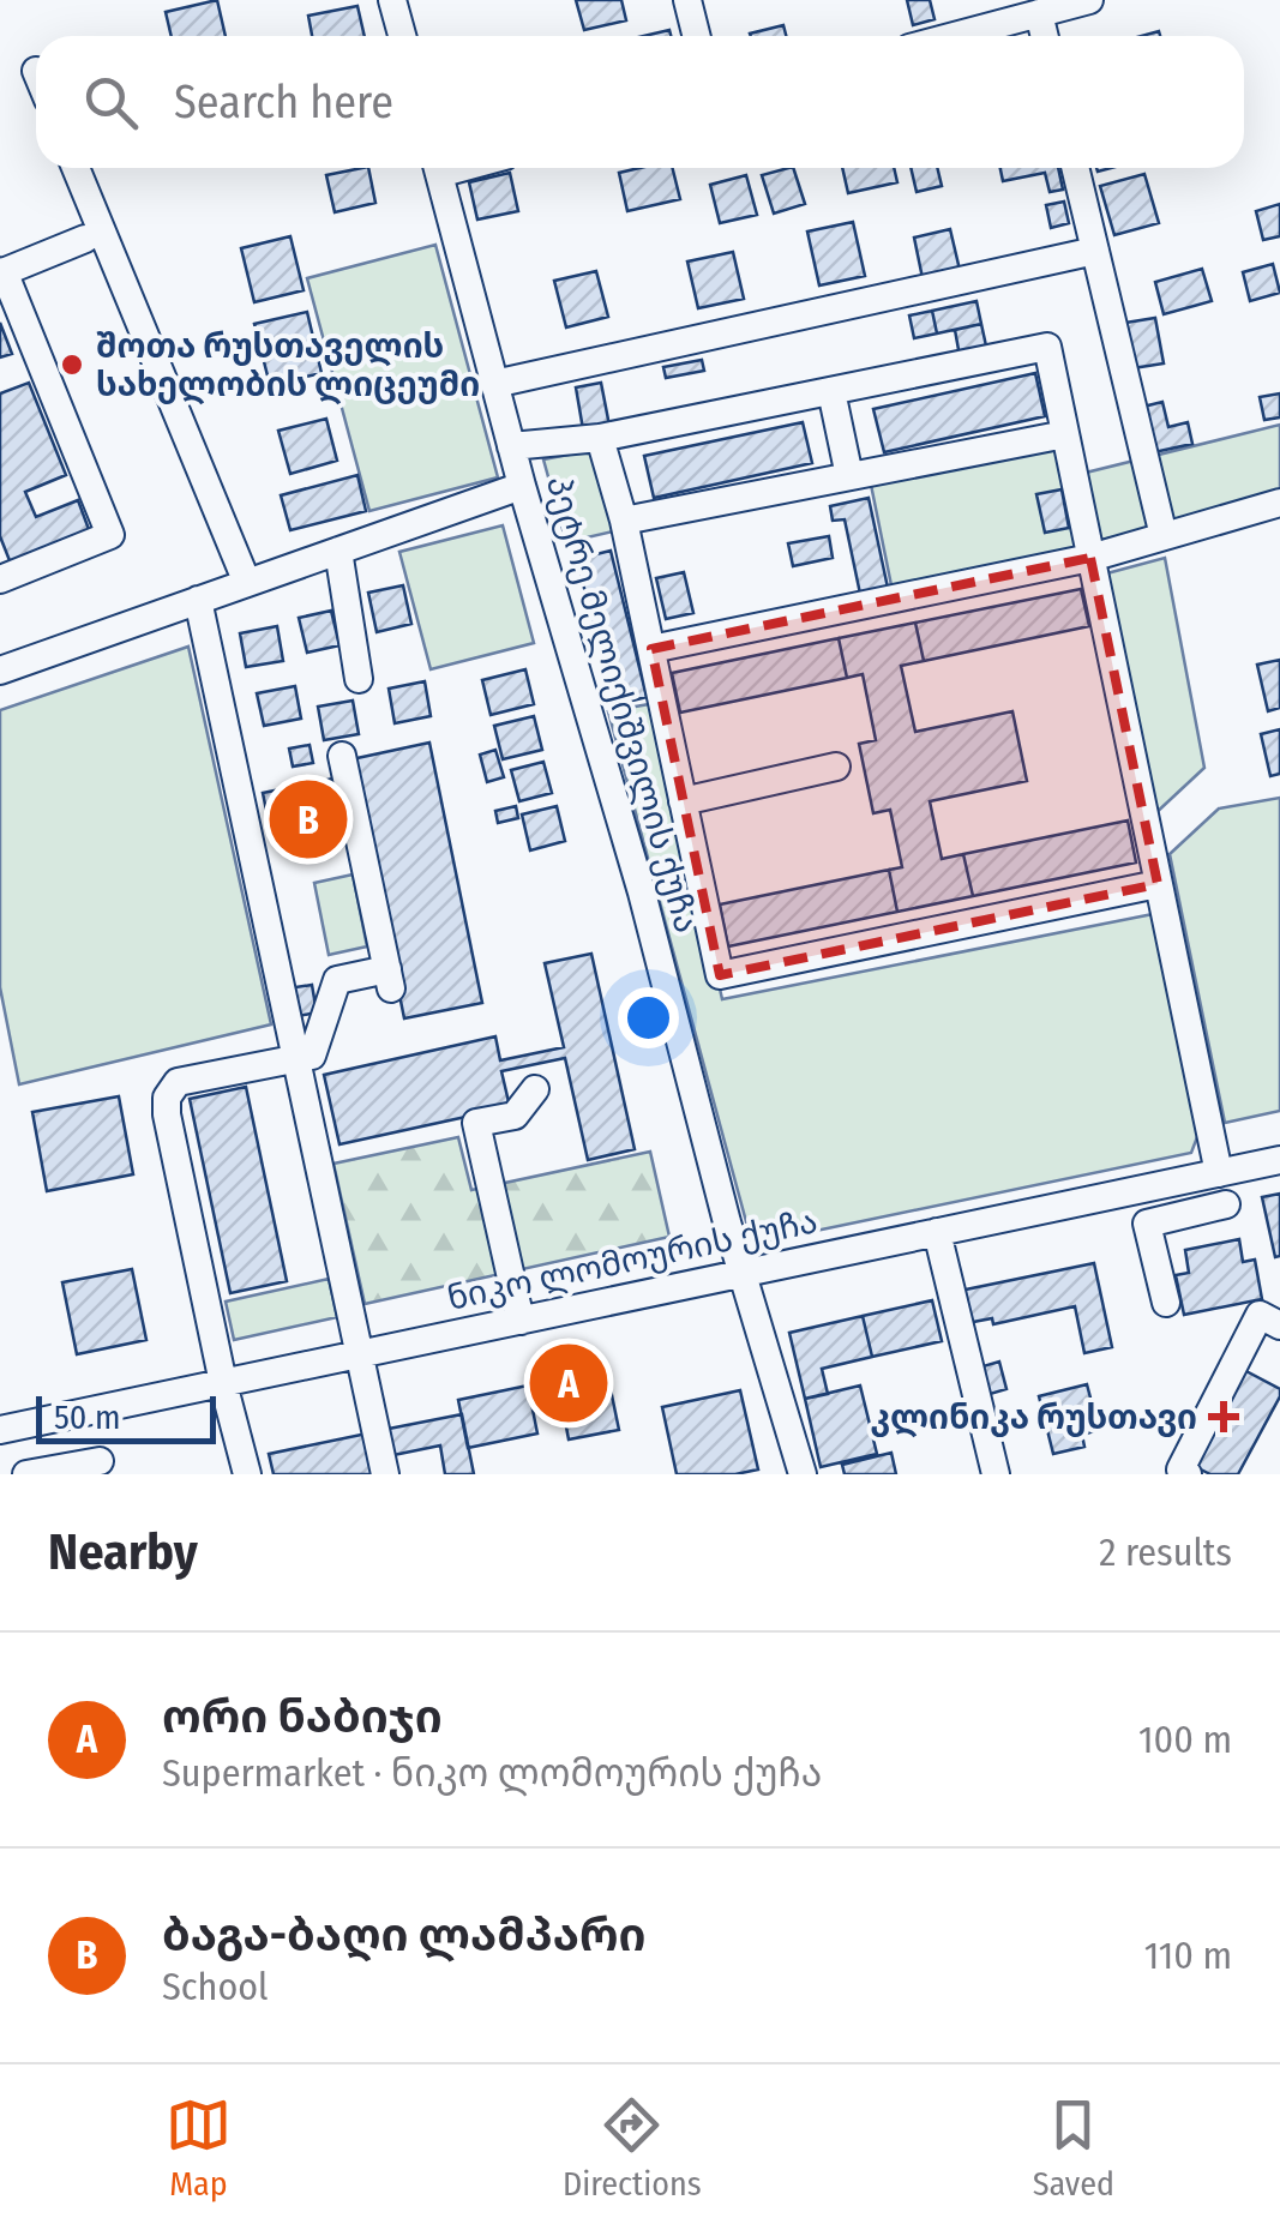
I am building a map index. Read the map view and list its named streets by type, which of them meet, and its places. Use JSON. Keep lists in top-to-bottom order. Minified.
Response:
{"streets":{"street":["პეტრე მელიქიშვილის ქუჩა","ნიკო ლომოურის ქუჩა"]},"crossings":[["პეტრე მელიქიშვილის ქუჩა","ნიკო ლომოურის ქუჩა"]],"places":{"other":["შოთა რუსთაველის სახელობის ლიცეუმი"],"health":["კლინიკა რუსთავი"]},"scale_bar":"50 m","page":{"search":"Search here","pins":["B","A"],"scale":"50 m","heading":["Nearby","2 results"],"list":[{"mark":"A","name":"ორი ნაბიჯი","note":"Supermarket · ნიკო ლომოურის ქუჩა","value":"100 m"},{"mark":"B","name":"ბაგა-ბაღი ლამპარი","note":"School","value":"110 m"}],"nav":["Map","Directions","Saved"]}}
